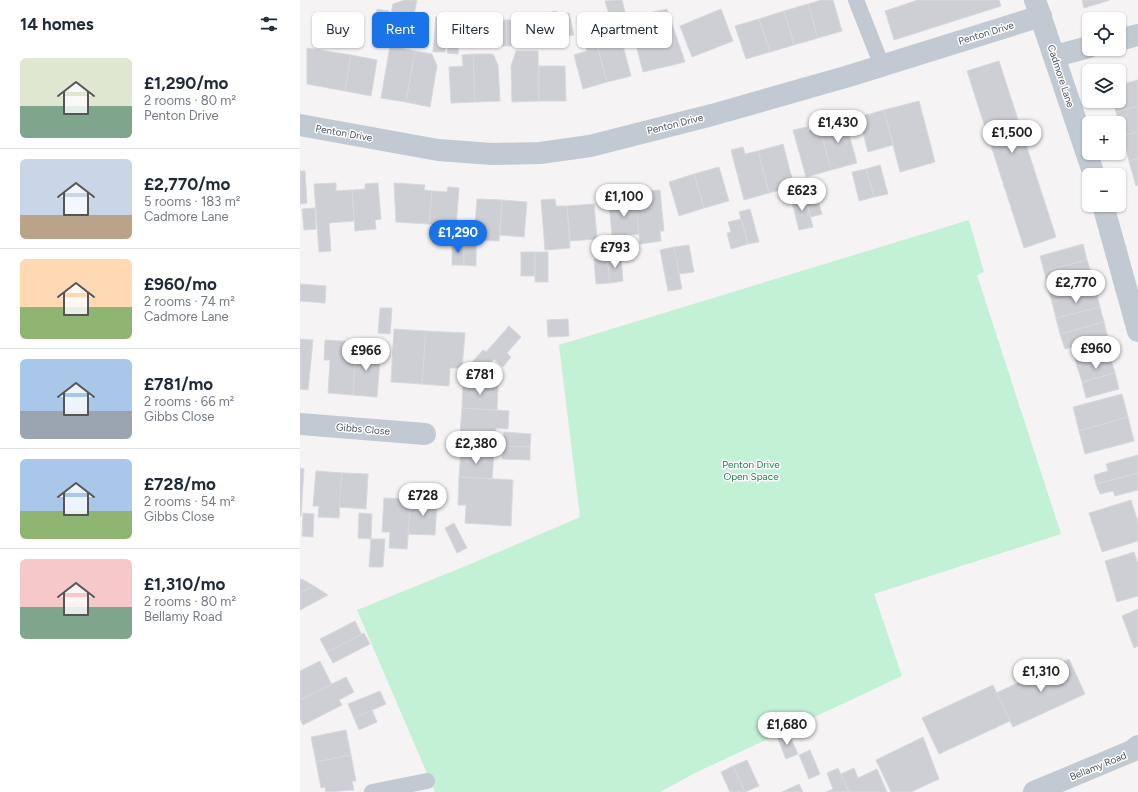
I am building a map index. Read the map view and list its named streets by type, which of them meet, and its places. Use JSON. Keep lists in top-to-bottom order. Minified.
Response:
{"streets":{"street":["Penton Drive","Cadmore Lane","Gibbs Close","Bellamy Road"]},"crossings":[["Penton Drive","Cadmore Lane"]],"parks":["Penton Drive Open Space"],"page":{"heading":"14 homes","map_buttons":["+","−"],"chip":["Buy","Rent","Filters","New","Apartment"],"list":[{"name":"£1,290/mo","note":"2 rooms · 80 m² · Penton Drive"},{"name":"£2,770/mo","note":"5 rooms · 183 m² · Cadmore Lane"},{"name":"£960/mo","note":"2 rooms · 74 m² · Cadmore Lane"},{"name":"£781/mo","note":"2 rooms · 66 m² · Gibbs Close"},{"name":"£728/mo","note":"2 rooms · 54 m² · Gibbs Close"},{"name":"£1,310/mo","note":"2 rooms · 80 m² · Bellamy Road"}],"price":["£1,430","£1,500","£623","£1,100","£1,290","£793","£2,770","£960","£966","£781","£2,380","£728","£1,310","£1,680"]}}
